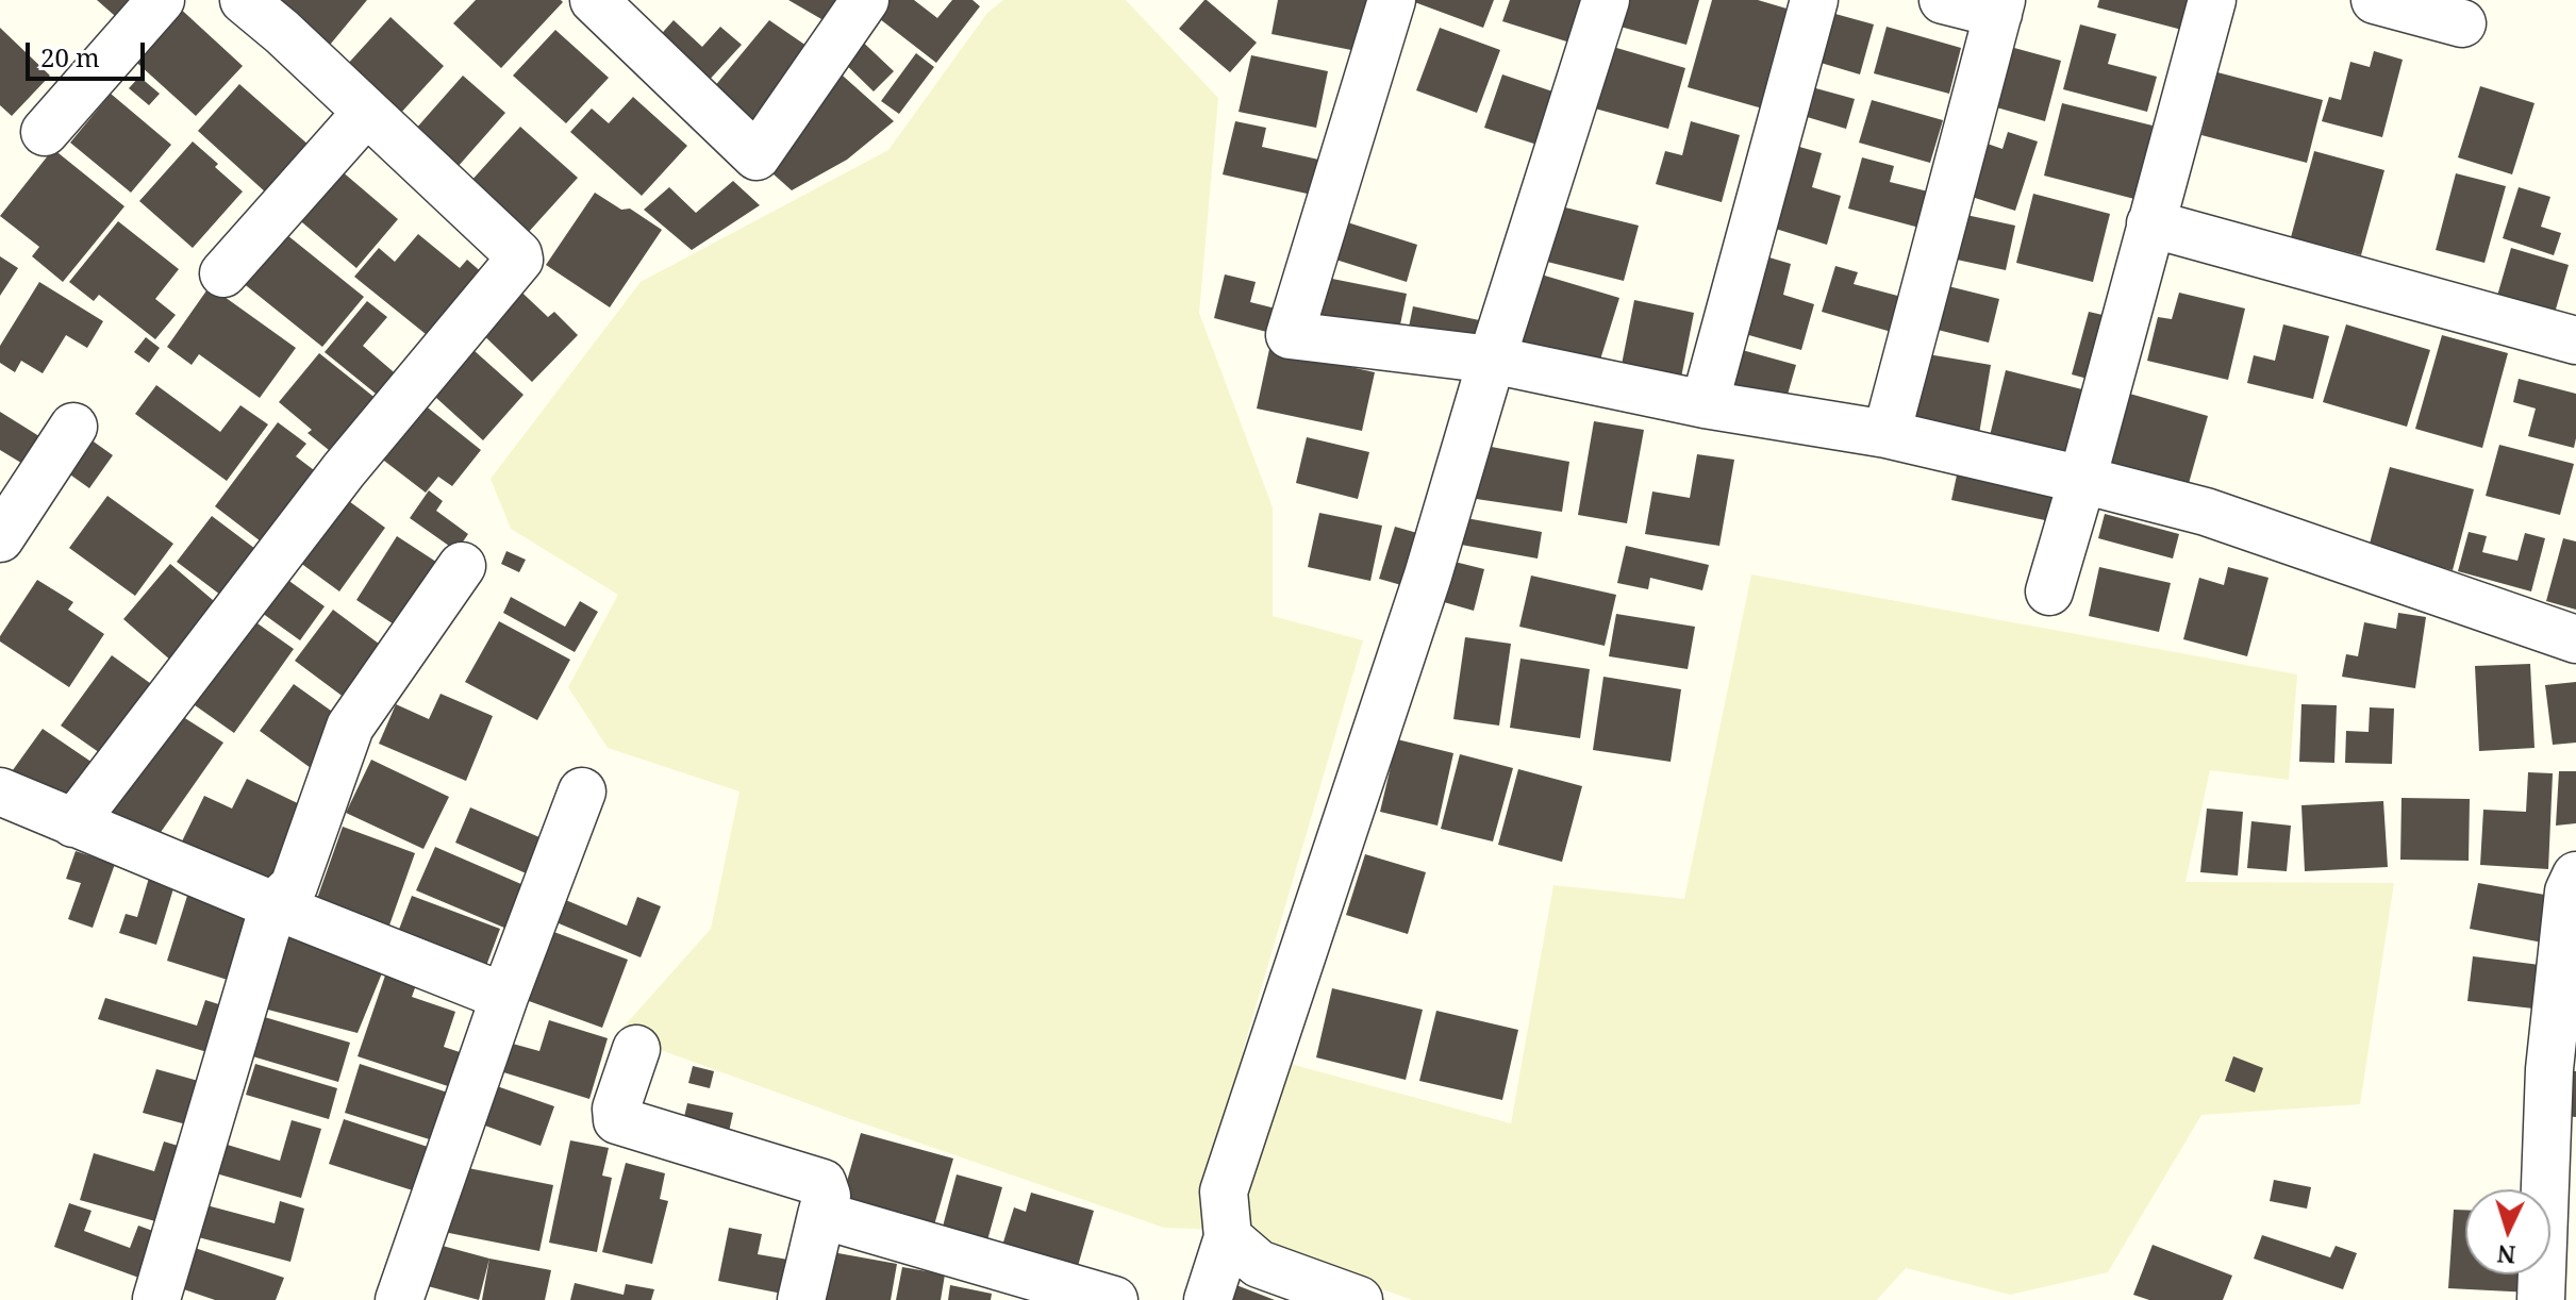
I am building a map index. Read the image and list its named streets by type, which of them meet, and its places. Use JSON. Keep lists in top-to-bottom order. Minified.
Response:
{"scale_bar":"20 m","north":"bottom"}
